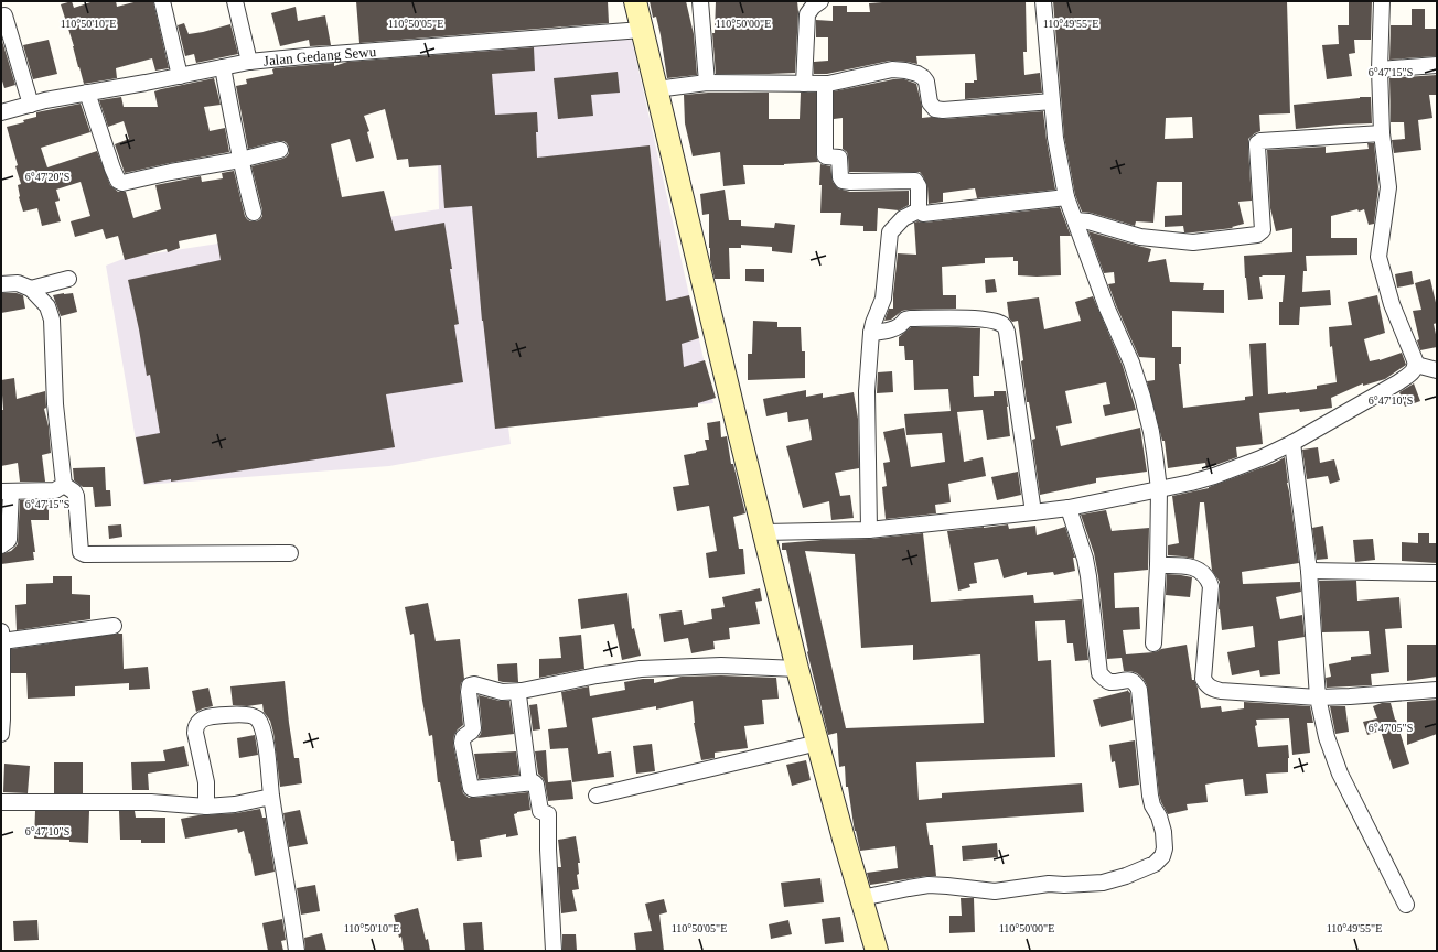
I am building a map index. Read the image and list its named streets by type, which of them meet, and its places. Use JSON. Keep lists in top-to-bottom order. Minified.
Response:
{"streets":{"street":["Jalan Gedang Sewu"]},"coordinates":["110°50'10\"E","110°50'05\"E","110°50'00\"E","110°49'55\"E","6°47'15\"S","6°47'20\"S","6°47'10\"S","6°47'05\"S"]}
